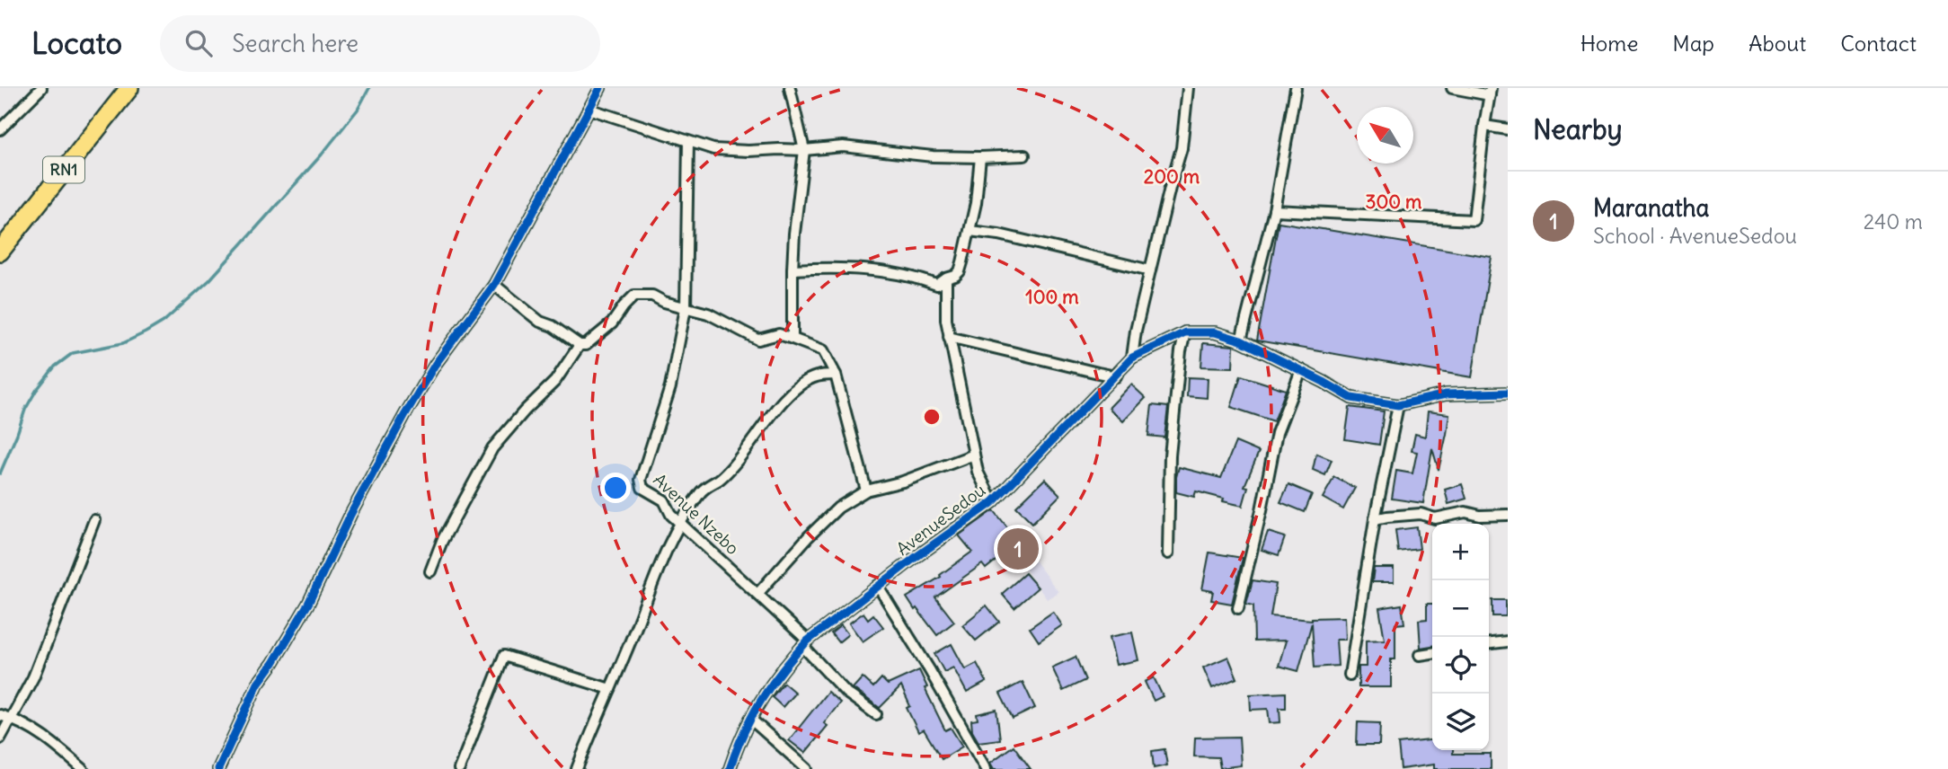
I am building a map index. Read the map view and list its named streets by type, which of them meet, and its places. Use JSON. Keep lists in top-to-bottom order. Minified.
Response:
{"streets":{"highway":["RN1"],"street":["Avenue Nzebo","AvenueSedou"]},"crossings":[["Avenue Nzebo","AvenueSedou"]],"north":"top left","page":{"header":"Locato","search":"Search here","nav":["Home","Map","About","Contact"],"heading":"Nearby","list":[{"mark":"1","name":"Maranatha","note":"School · AvenueSedou","value":"240 m"}],"map_buttons":["+","−"],"pins":"1"},"rings":["200 m","300 m","100 m"]}
